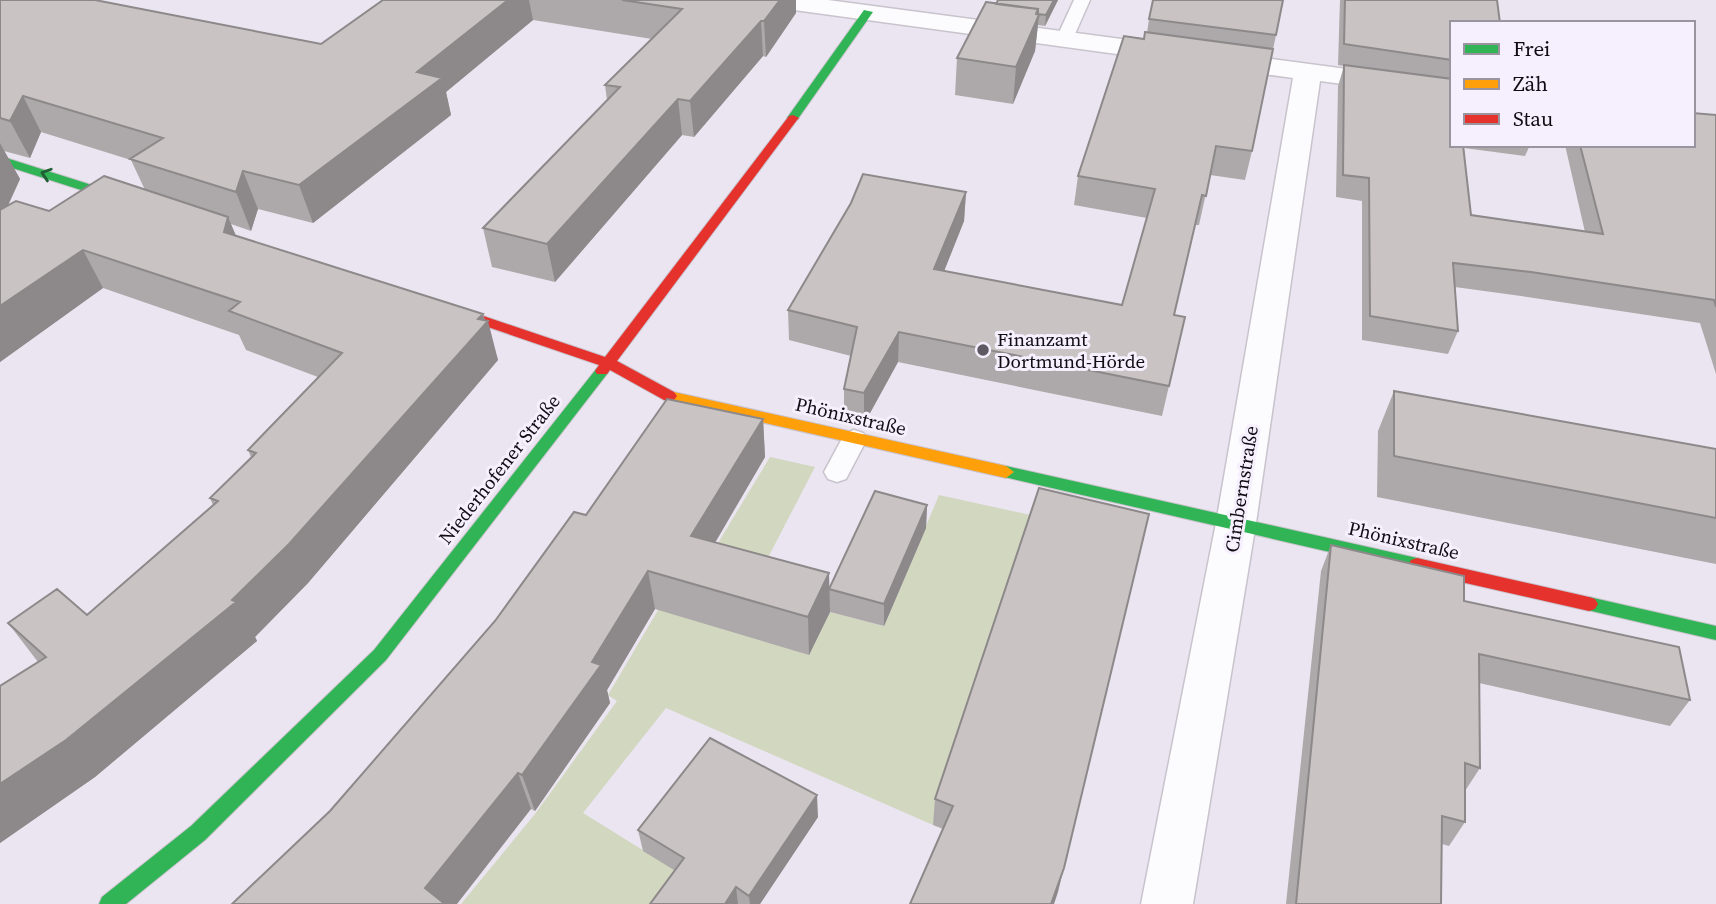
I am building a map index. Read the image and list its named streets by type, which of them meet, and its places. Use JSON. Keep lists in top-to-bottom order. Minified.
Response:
{"streets":{"street":["Phönixstraße","Niederhofener Straße","Cimbernstraße"]},"crossings":[["Phönixstraße","Niederhofener Straße"],["Phönixstraße","Cimbernstraße"]],"places":["Finanzamt Dortmund-Hörde"],"legend":["Frei","Zäh","Stau"]}
